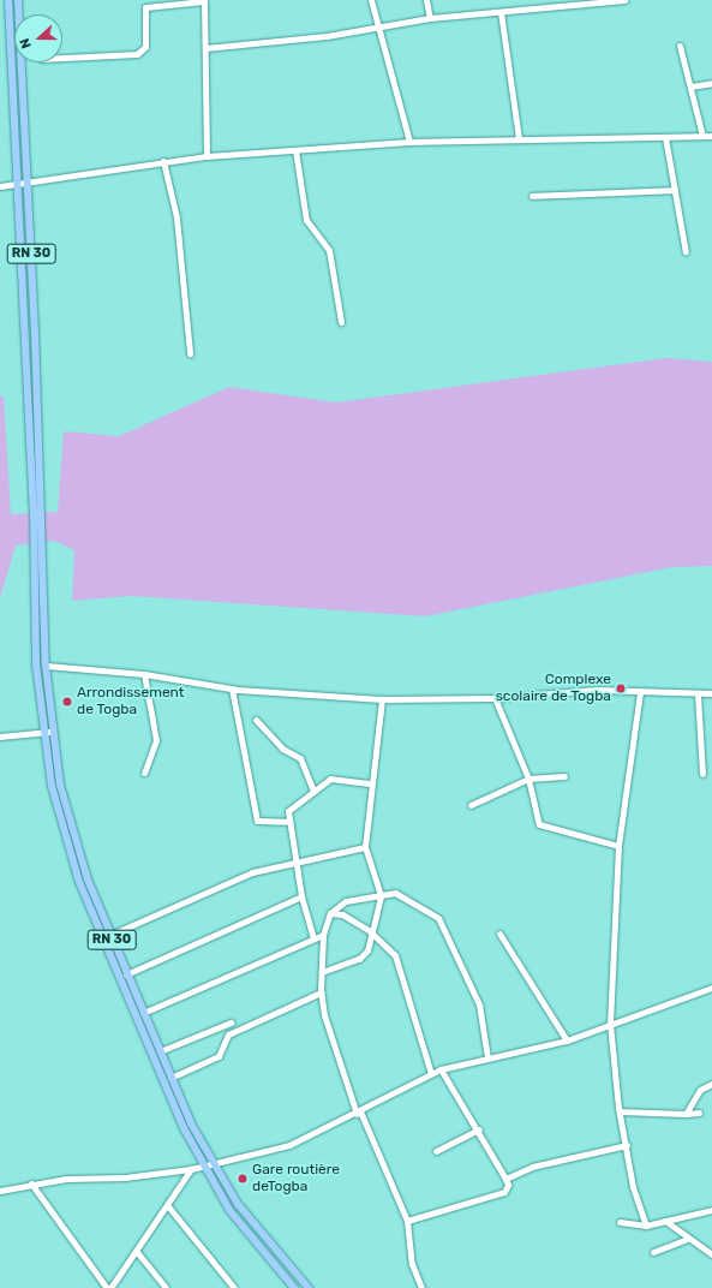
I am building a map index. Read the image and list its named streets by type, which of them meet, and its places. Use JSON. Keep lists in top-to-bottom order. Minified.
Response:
{"streets":{"main road":["RN 30"]},"places":["Complexe scolaire de Togba","Arrondissement de Togba","Gare routière deTogba"],"north":"left"}
